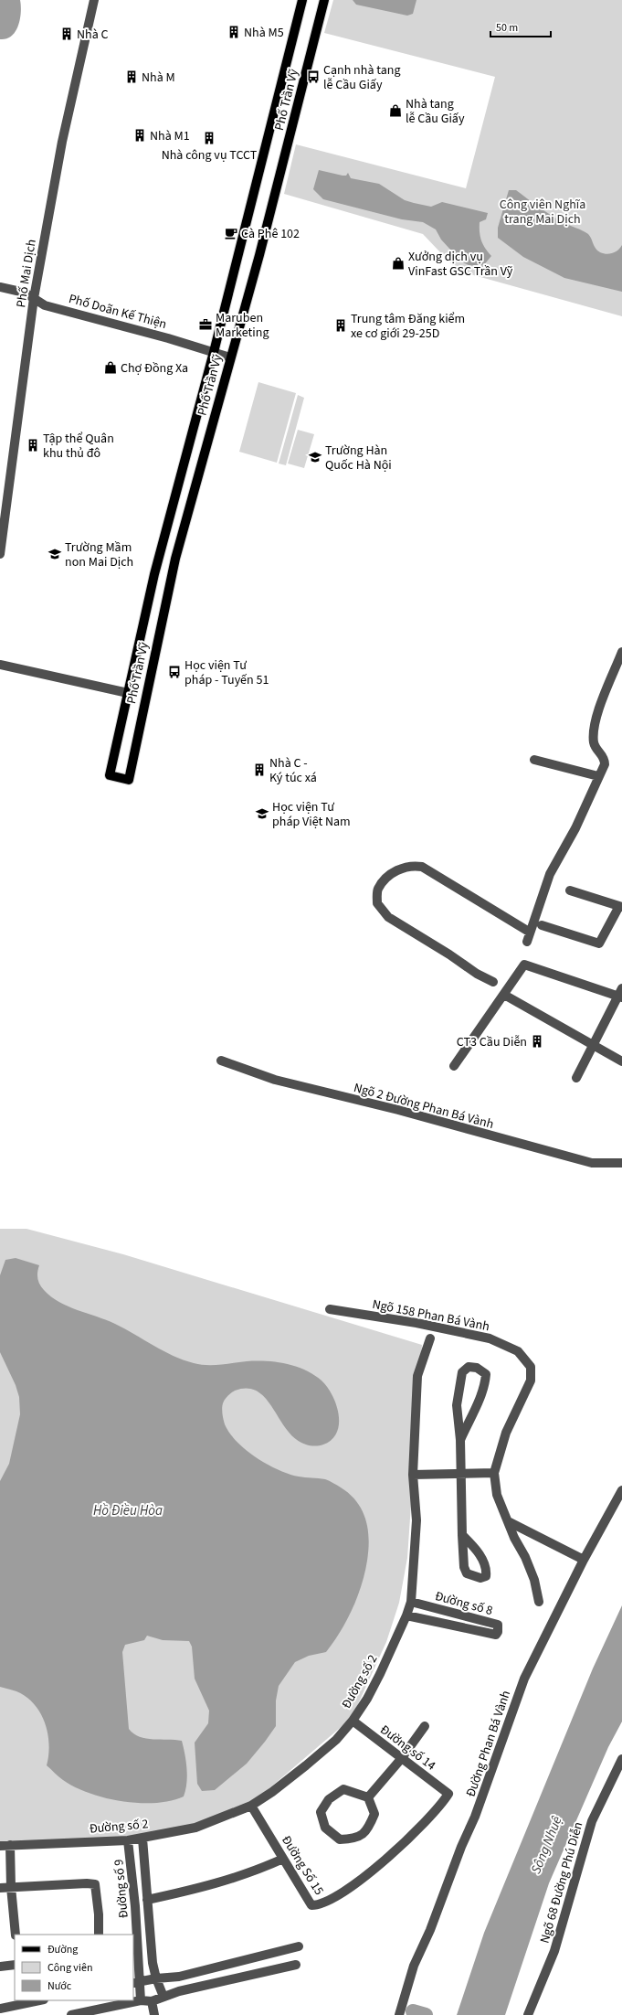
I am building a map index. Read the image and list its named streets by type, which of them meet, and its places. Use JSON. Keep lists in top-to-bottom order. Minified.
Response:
{"streets":{"main road":["Phố Trần Vỹ"],"street":["Phố Mai Dịch","Phố Doãn Kế Thiện","Ngõ 2 Đường Phan Bá Vành","Ngõ 158 Phan Bá Vành","Đường số 8","Đường số 2","Đường Phan Bá Vành","Đường số 14","Đường Số 15","Ngõ 68 Đường Phú Diễn","Đường số 9"]},"crossings":[["Phố Trần Vỹ","Phố Doãn Kế Thiện"],["Phố Mai Dịch","Phố Doãn Kế Thiện"],["Đường số 8","Đường số 2"],["Đường số 2","Đường số 14"],["Đường số 2","Đường Số 15"],["Đường số 2","Đường số 9"],["Đường số 14","Đường Số 15"]],"water":["Hồ Điều Hòa","Sông Nhuệ"],"parks":["Công viên Nghĩa trang Mai Dịch"],"places":{"building":["Nhà M5","Nhà C","Nhà M","Nhà M1","Nhà công vụ TCCT","Trung tâm Đăng kiểm xe cơ giới 29-25D","Tập thể Quân khu thủ đô","Nhà C - Ký túc xá","CT3 Cầu Diễn"],"bus stop":["Cạnh nhà tang lễ Cầu Giấy","Học viện Tư pháp - Tuyến 51"],"shop":["Nhà tang lễ Cầu Giấy","Xưởng dịch vụ VinFast GSC Trần Vỹ","Chợ Đồng Xa"],"cafe":["Cà Phê 102"],"office":["Maruben Marketing"],"school or university":["Trường Hàn Quốc Hà Nội","Trường Mầm non Mai Dịch","Học viện Tư pháp Việt Nam"]},"legend":["Đường","Công viên","Nước"],"scale_bar":"50 m"}
